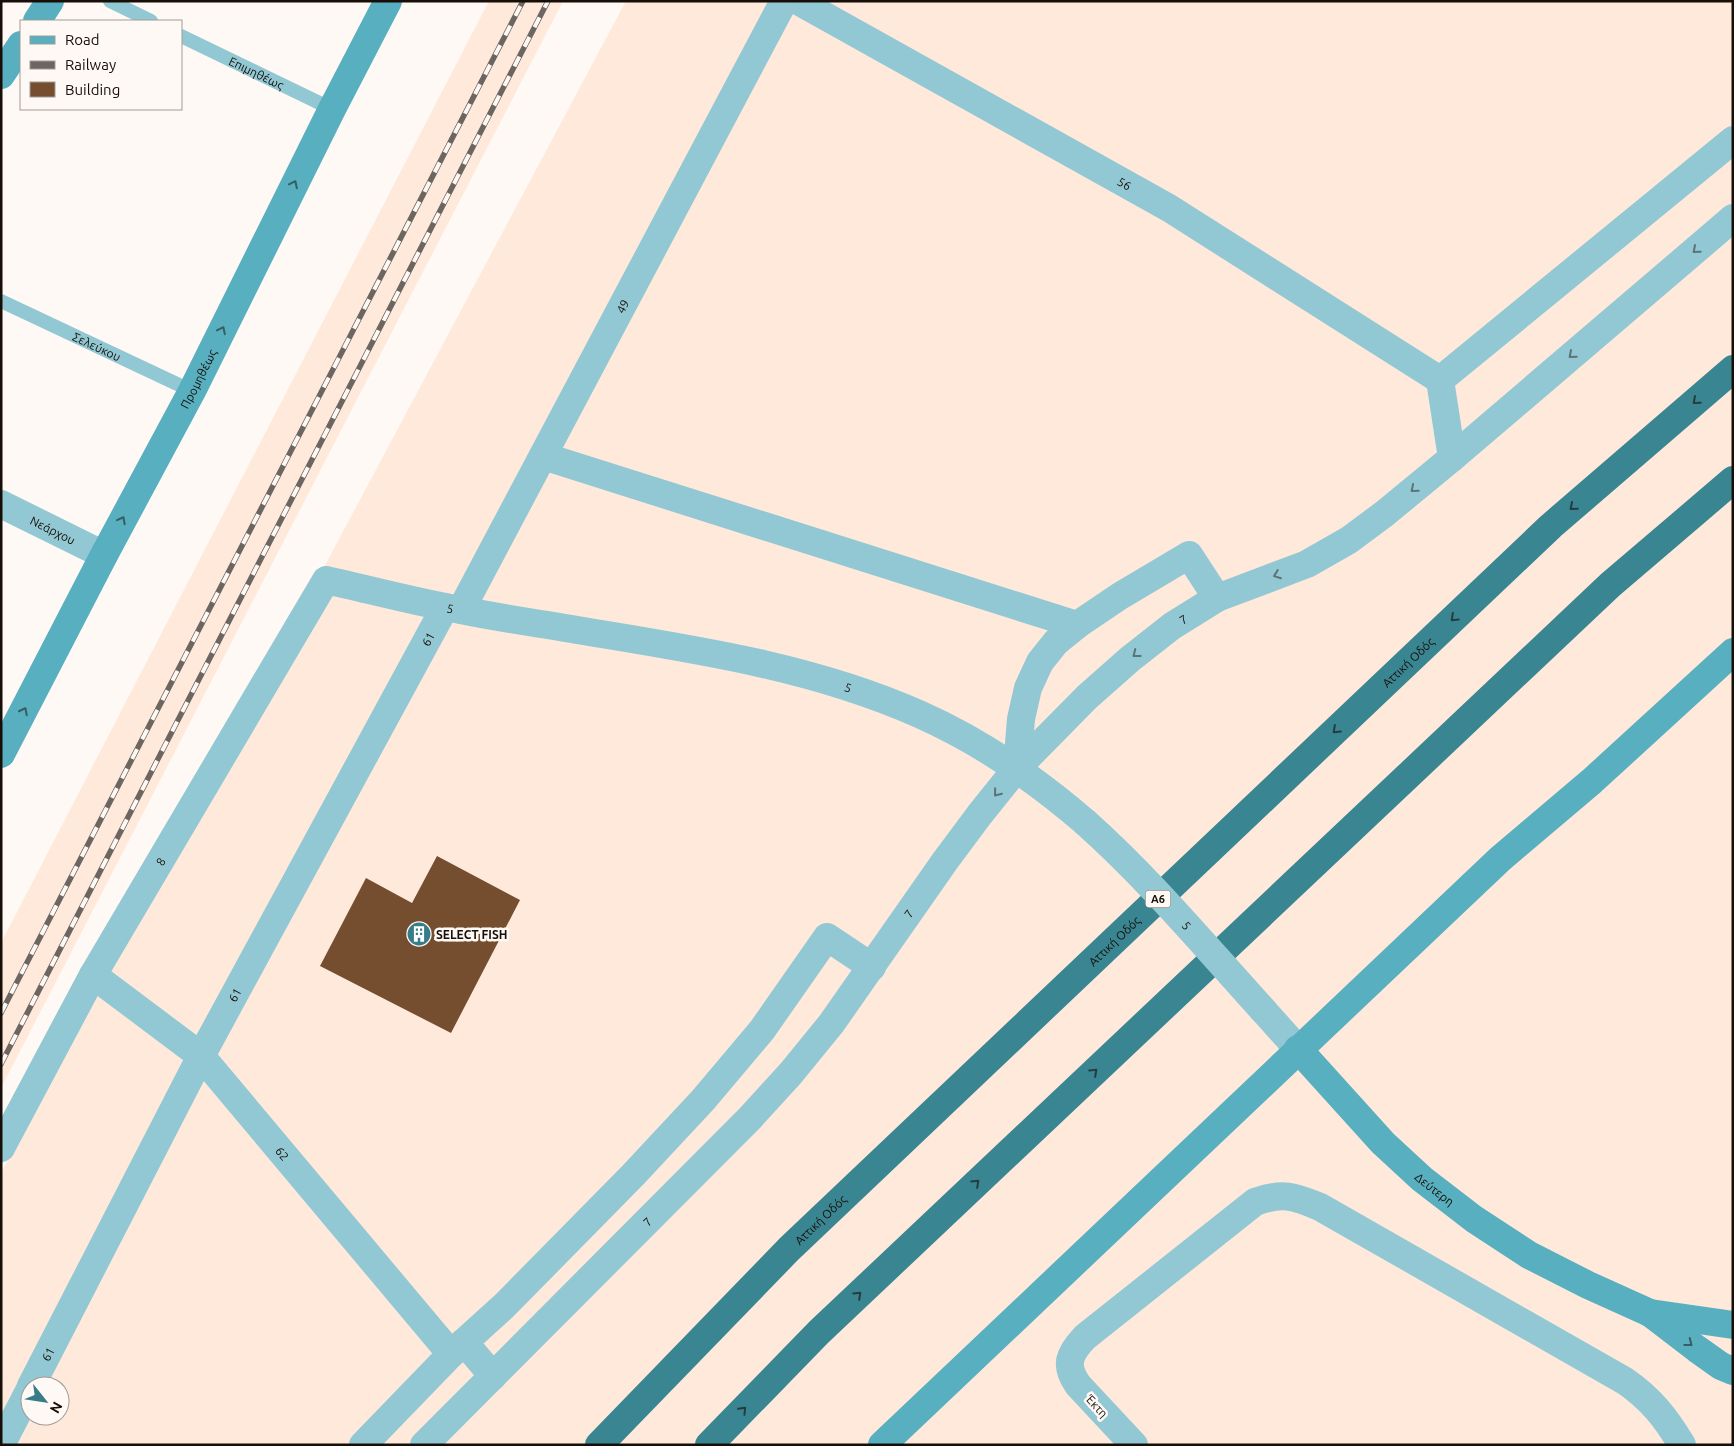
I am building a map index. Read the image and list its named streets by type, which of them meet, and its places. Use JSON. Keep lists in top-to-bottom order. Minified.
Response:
{"streets":{"highway":["Αττική Οδός","Α6"],"street":["56","49","Προμηθέως","Νεάρχου","5","7","61","8","62","Δεύτερη","Έκτη"],"lane":["Επιμηθέως","Σελεύκου"]},"crossings":[["Επιμηθέως","Προμηθέως"],["49","5"],["49","61"],["Σελεύκου","Προμηθέως"],["Προμηθέως","Νεάρχου"],["5","7"],["5","61"],["5","8"],["5","Δεύτερη"],["7","62"],["61","62"],["8","62"]],"one_way":["Προμηθέως","7"],"places":{"building":["SELECT FISH"]},"legend":["Road","Railway","Building"],"north":"bottom right"}
